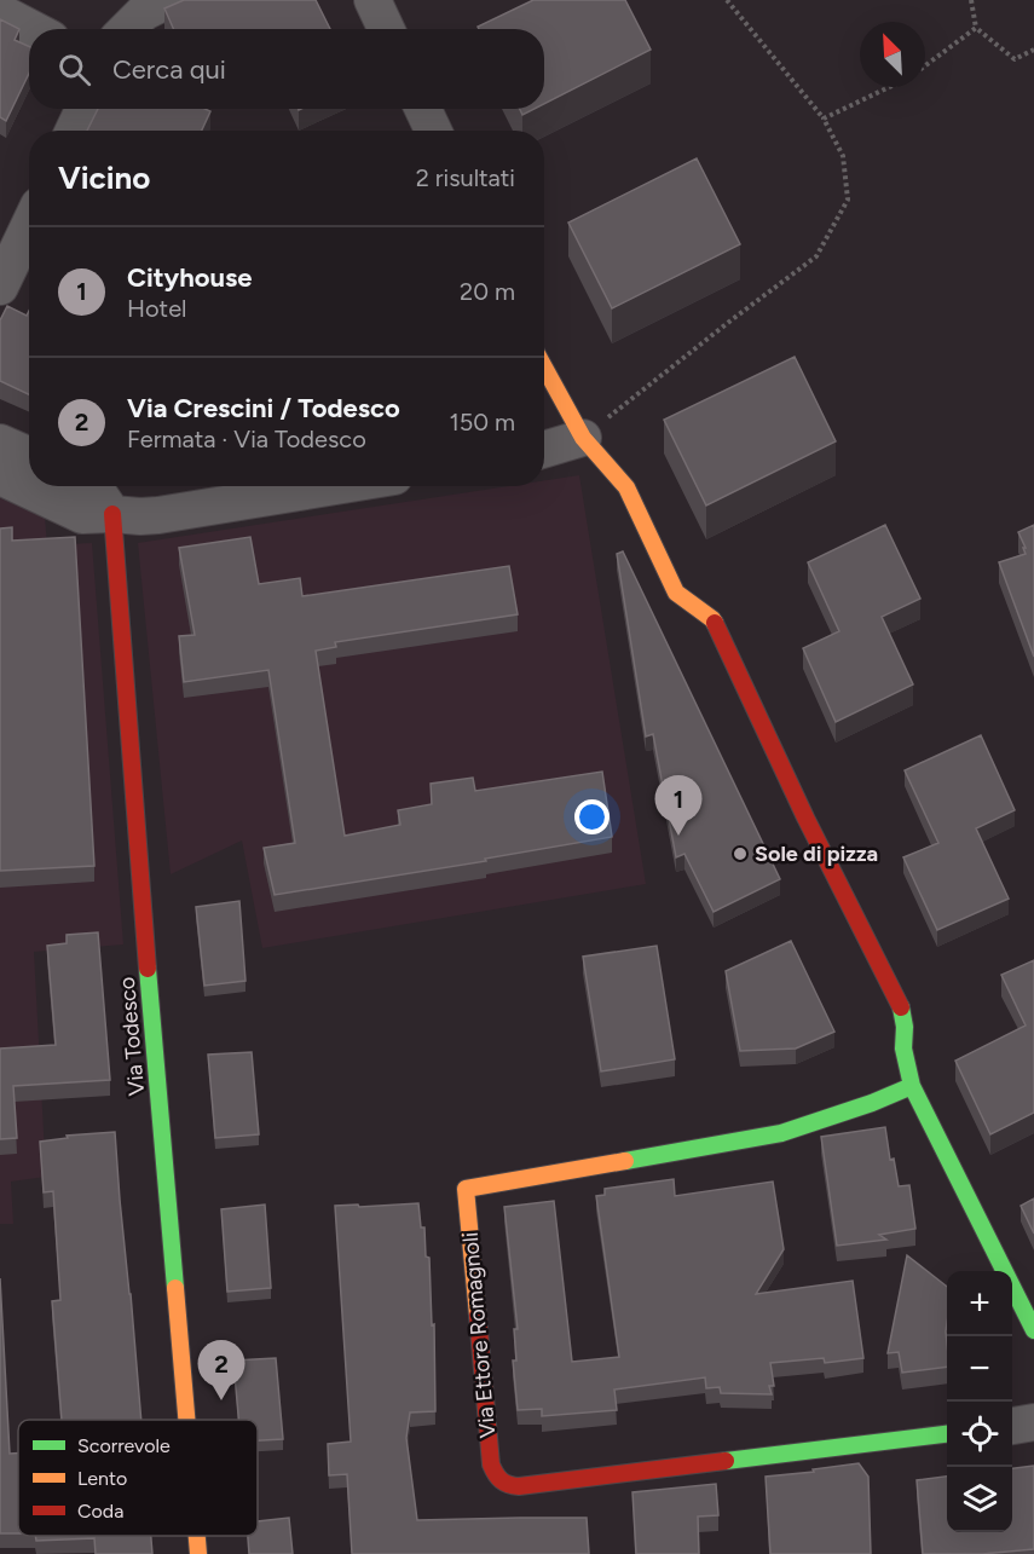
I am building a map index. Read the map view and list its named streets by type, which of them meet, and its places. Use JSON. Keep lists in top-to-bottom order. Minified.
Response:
{"streets":{"street":["Via Todesco","Via Ettore Romagnoli"]},"places":["Sole di pizza"],"legend":["Scorrevole","Lento","Coda"],"north":"top left","page":{"search":"Cerca qui","heading":["Vicino","2 risultati"],"list":[{"mark":"1","name":"Cityhouse","note":"Hotel","value":"20 m"},{"mark":"2","name":"Via Crescini / Todesco","note":"Fermata · Via Todesco","value":"150 m"}],"pins":["1","2"],"map_buttons":["+","−"]}}
